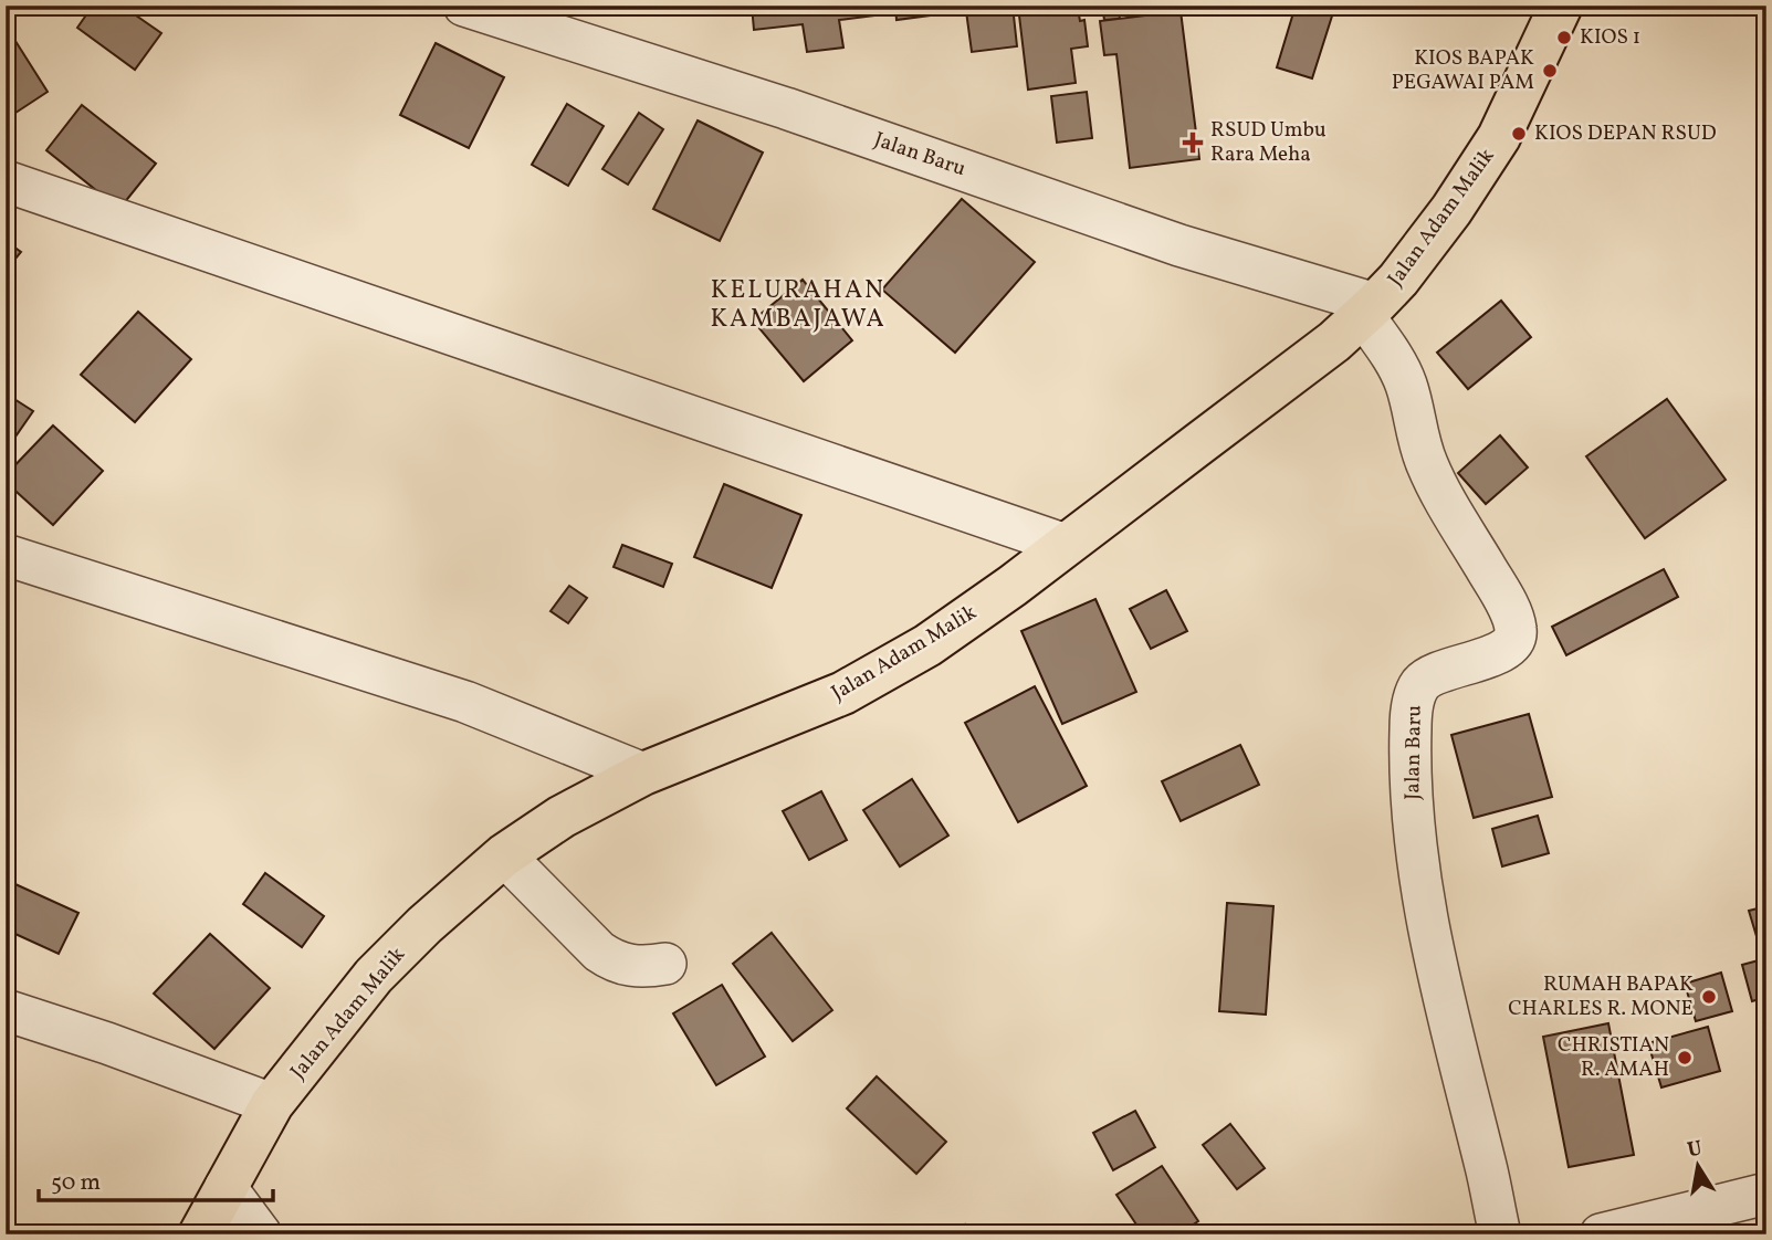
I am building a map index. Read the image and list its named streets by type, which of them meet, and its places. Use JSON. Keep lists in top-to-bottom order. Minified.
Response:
{"streets":{"highway":["Jalan Adam Malik"],"street":["Jalan Baru"]},"crossings":[["Jalan Baru","Jalan Adam Malik"]],"districts":["KELURAHAN KAMBAJAWA"],"places":{"other":["KIOS 1","KIOS BAPAK PEGAWAI PAM","KIOS DEPAN RSUD","RUMAH BAPAK CHARLES R. MONE","CHRISTIAN R. AMAH"],"health":["RSUD Umbu Rara Meha"]},"scale_bar":"50 m","north":"top"}
